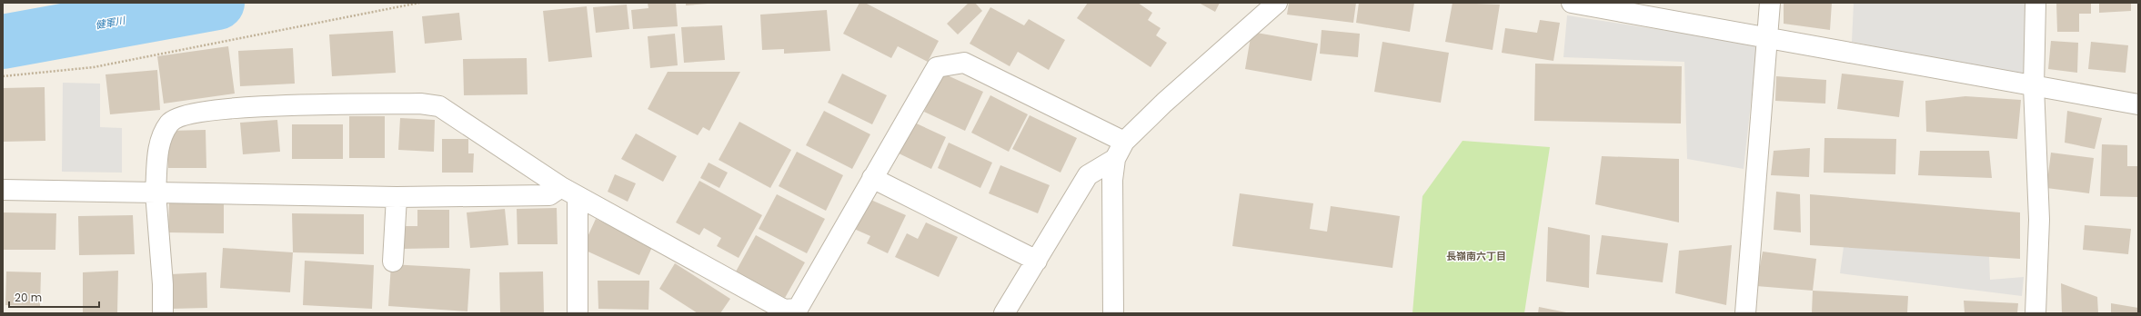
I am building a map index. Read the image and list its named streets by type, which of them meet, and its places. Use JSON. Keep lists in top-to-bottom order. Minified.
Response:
{"districts":["長嶺南六丁目"],"water":["健軍川"],"scale_bar":"20 m"}
